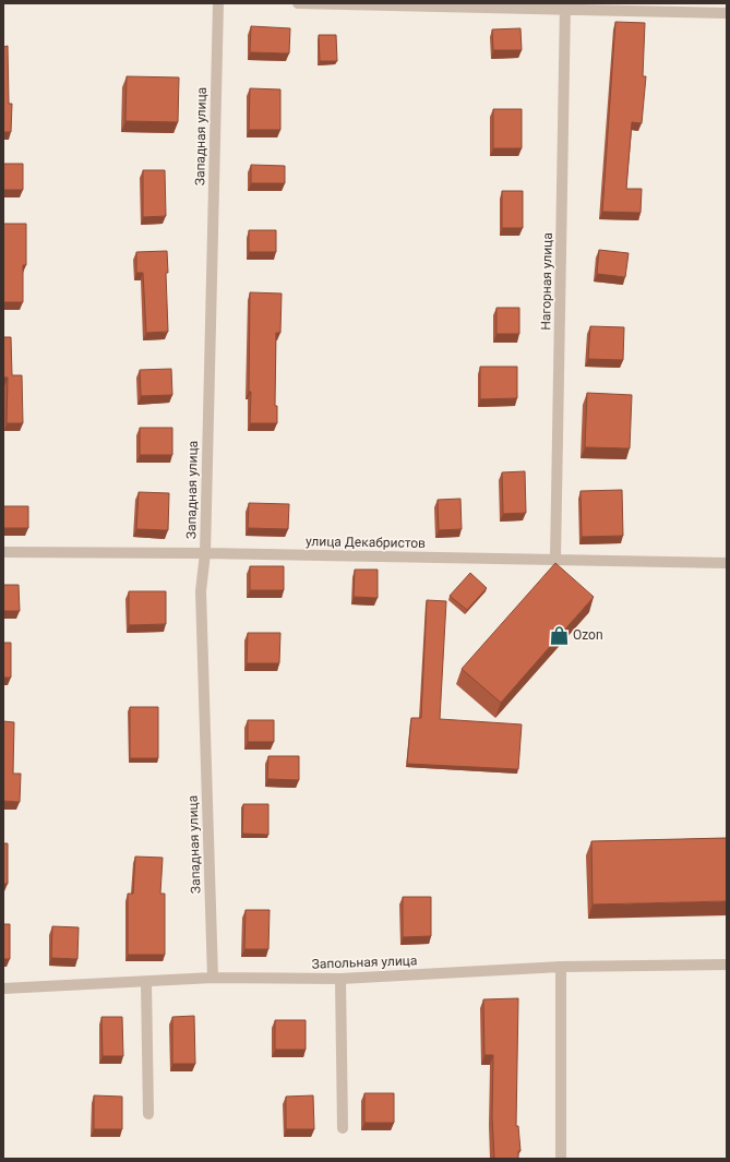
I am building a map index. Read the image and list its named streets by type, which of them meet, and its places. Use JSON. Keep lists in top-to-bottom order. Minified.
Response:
{"streets":{"street":["Западная улица","Нагорная улица","улица Декабристов","Запольная улица"]},"crossings":[["Западная улица","улица Декабристов"],["Западная улица","Запольная улица"],["Нагорная улица","улица Декабристов"]],"places":{"shop":["Ozon"]}}
